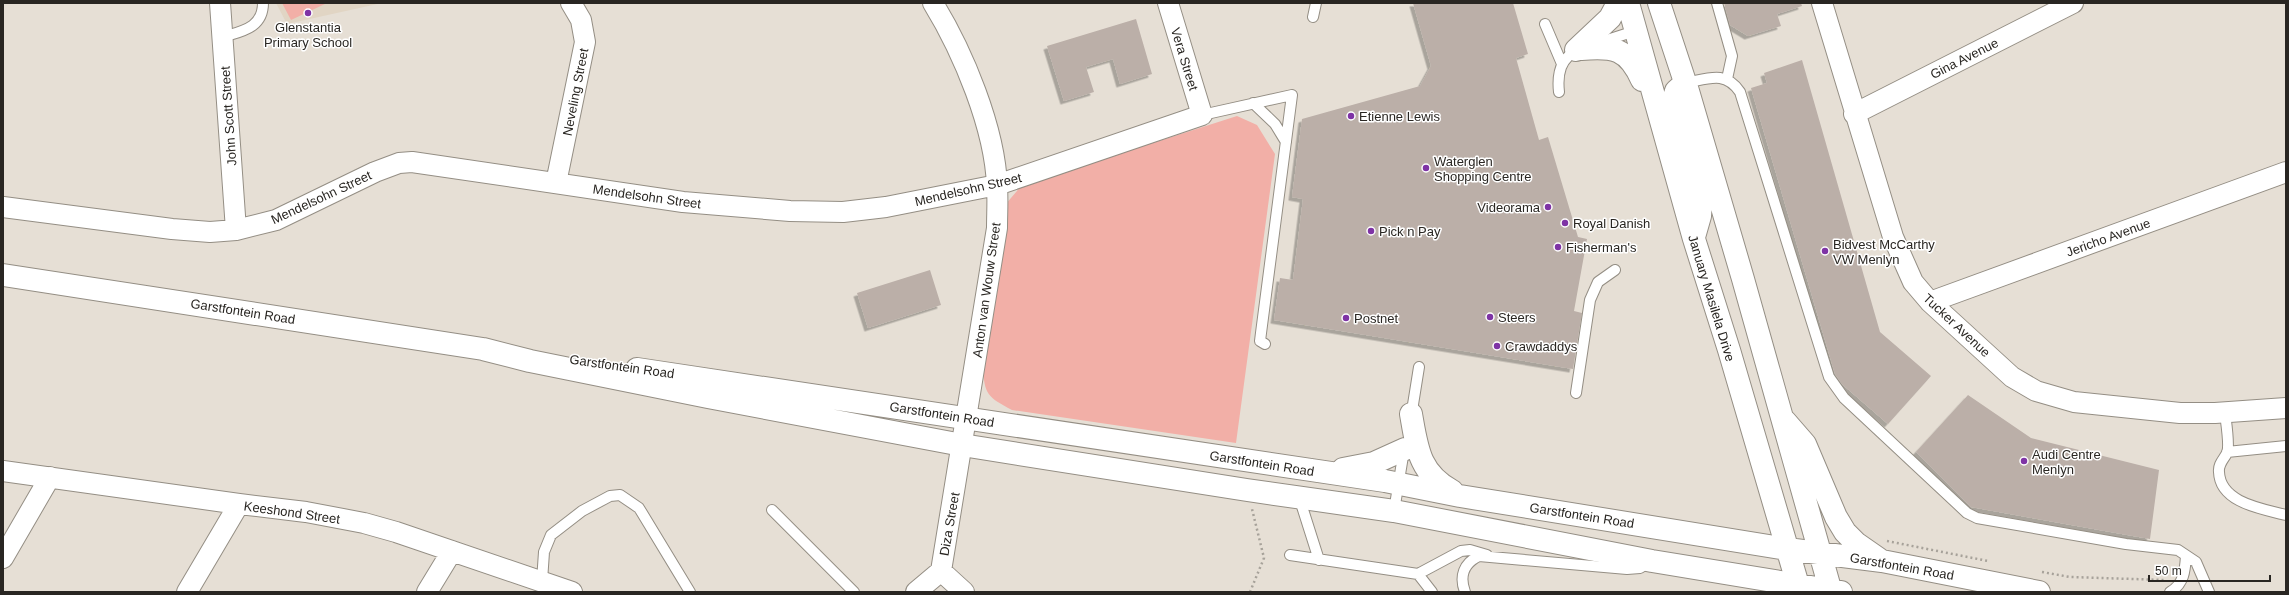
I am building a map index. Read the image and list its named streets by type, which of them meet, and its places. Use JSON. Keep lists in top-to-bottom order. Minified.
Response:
{"streets":{"main road":["January Masilela Drive","Garstfontein Road"],"street":["Gina Avenue","Vera Street","Neveling Street","John Scott Street","Mendelsohn Street","Jericho Avenue","Anton van Wouw Street","Tucker Avenue","Keeshond Street","Diza Street"]},"crossings":[["Gina Avenue","Tucker Avenue"],["Vera Street","Mendelsohn Street"],["Neveling Street","Mendelsohn Street"],["John Scott Street","Mendelsohn Street"],["Mendelsohn Street","Anton van Wouw Street"],["Jericho Avenue","Tucker Avenue"],["Anton van Wouw Street","Garstfontein Road"],["Anton van Wouw Street","Diza Street"],["January Masilela Drive","Garstfontein Road"],["Garstfontein Road","Diza Street"]],"places":["Glenstantia Primary School","Etienne Lewis","Waterglen Shopping Centre","Videorama","Royal Danish","Pick n Pay","Fisherman's","Bidvest McCarthy VW Menlyn","Steers","Postnet","Crawdaddys","Audi Centre Menlyn"],"scale_bar":"50 m"}
